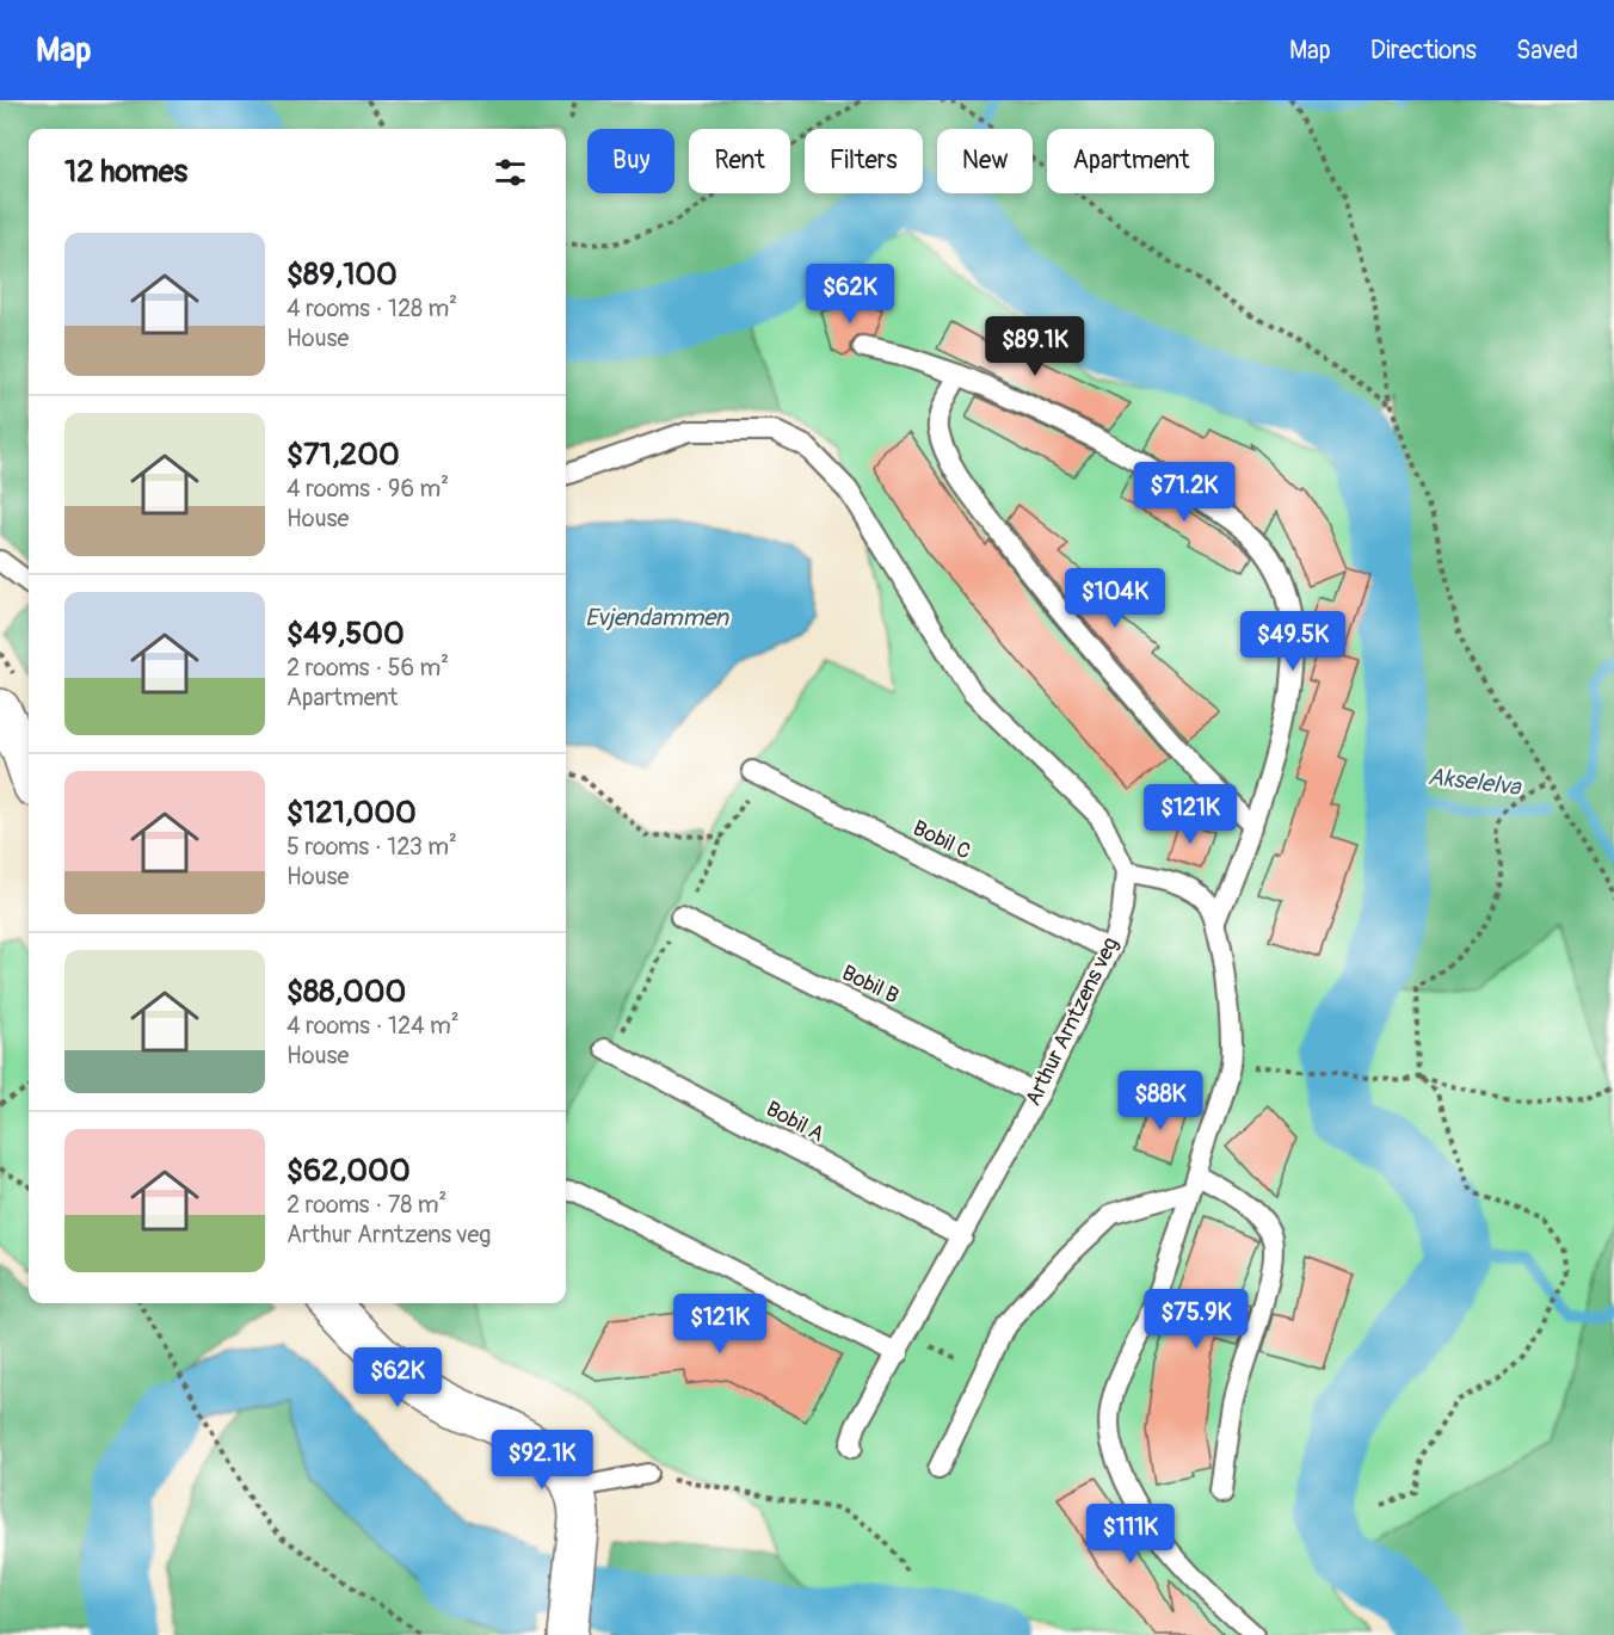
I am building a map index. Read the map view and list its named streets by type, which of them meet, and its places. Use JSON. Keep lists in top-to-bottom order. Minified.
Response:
{"streets":{"lane":["Bobil C","Bobil B","Arthur Arntzens veg","Bobil A"]},"crossings":[["Bobil C","Arthur Arntzens veg"],["Bobil B","Arthur Arntzens veg"],["Arthur Arntzens veg","Bobil A"]],"water":["Evjendammen","Akselelva"],"page":{"header":"Map","nav":["Map","Directions","Saved"],"chip":["Buy","Rent","Filters","New","Apartment"],"heading":"12 homes","list":[{"name":"$89,100","note":"4 rooms · 128 m² · House"},{"name":"$71,200","note":"4 rooms · 96 m² · House"},{"name":"$49,500","note":"2 rooms · 56 m² · Apartment"},{"name":"$121,000","note":"5 rooms · 123 m² · House"},{"name":"$88,000","note":"4 rooms · 124 m² · House"},{"name":"$62,000","note":"2 rooms · 78 m² · Arthur Arntzens veg"}],"price":["$62K","$89.1K","$71.2K","$104K","$49.5K","$121K","$88K","$75.9K","$121K","$62K","$92.1K","$111K"]}}
